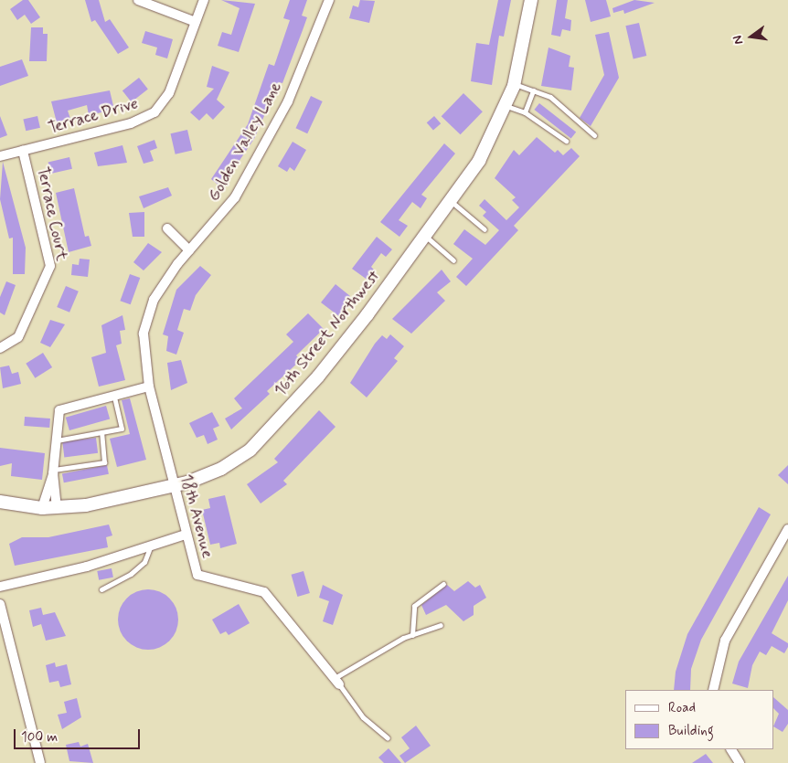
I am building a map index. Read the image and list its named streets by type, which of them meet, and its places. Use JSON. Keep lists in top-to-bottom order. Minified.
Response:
{"streets":{"street":["Terrace Drive","Golden Valley Lane","Terrace Court","16th Street Northwest","18th Avenue"]},"crossings":[["Terrace Drive","Terrace Court"],["Golden Valley Lane","18th Avenue"],["16th Street Northwest","18th Avenue"]],"legend":["Road","Building"],"scale_bar":"100 m","north":"left"}
